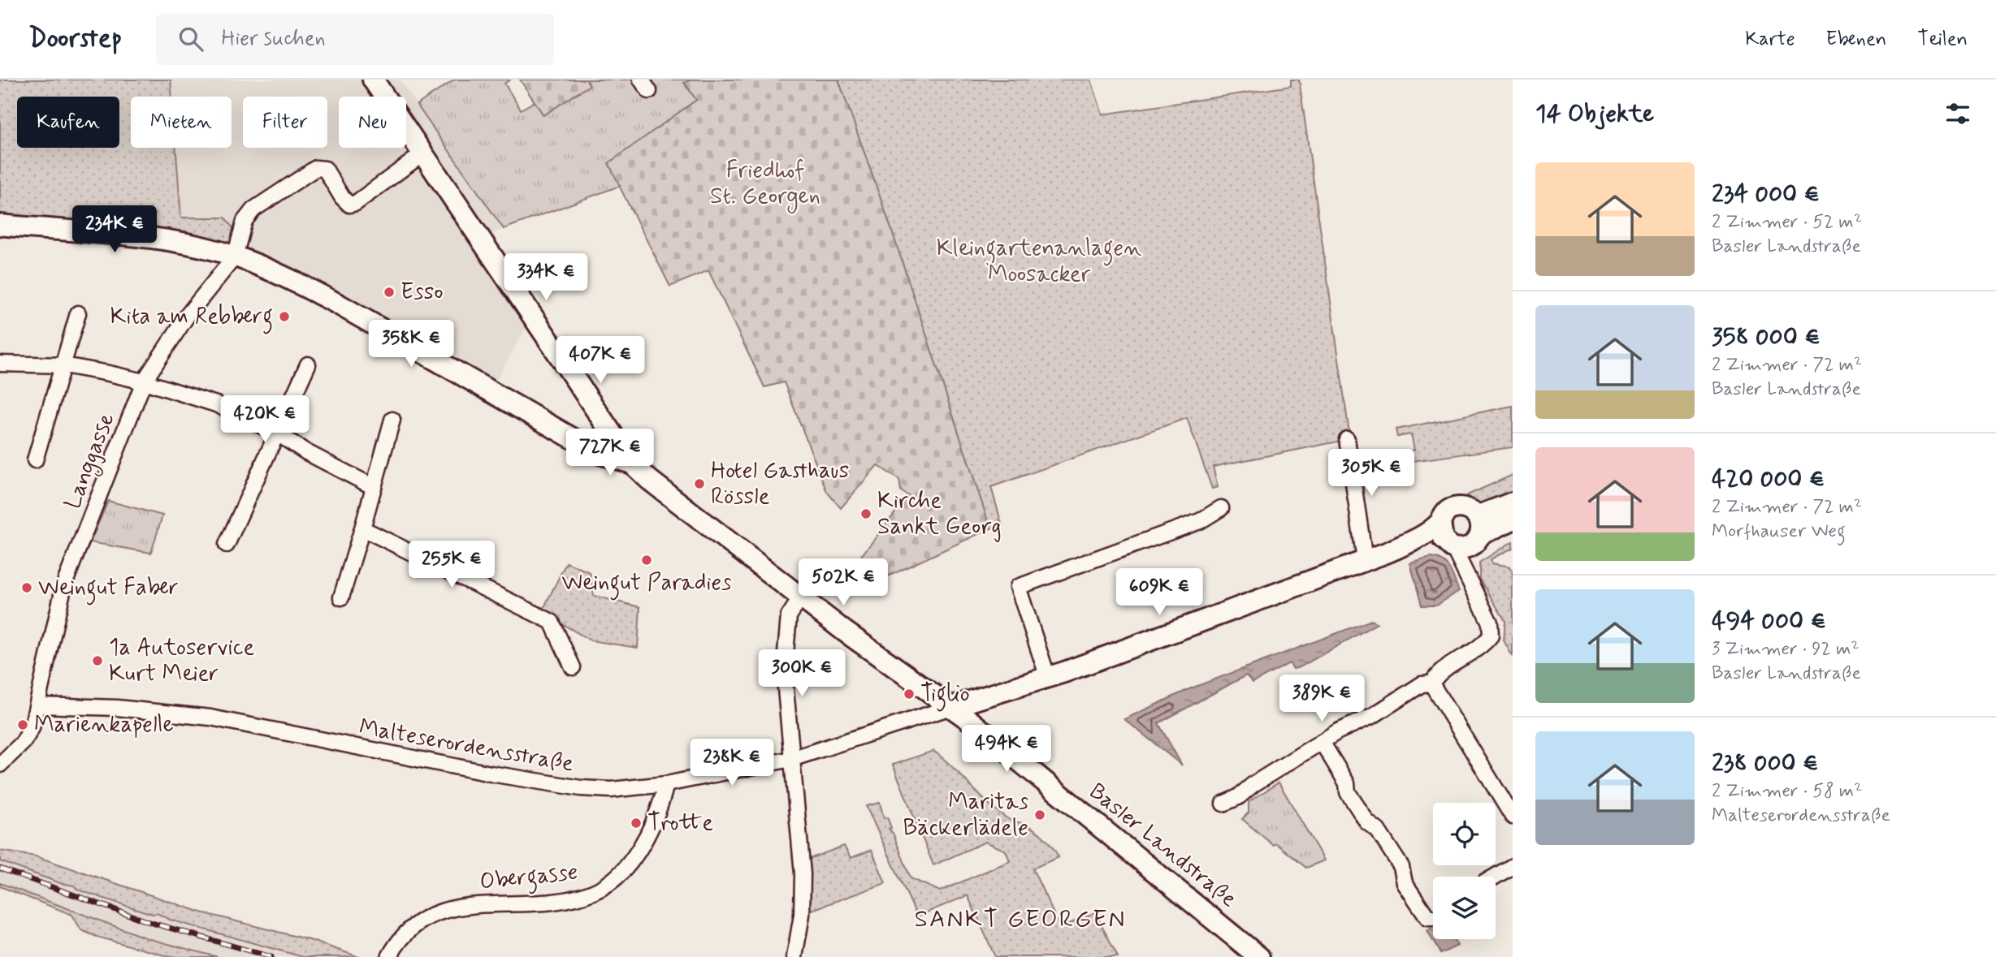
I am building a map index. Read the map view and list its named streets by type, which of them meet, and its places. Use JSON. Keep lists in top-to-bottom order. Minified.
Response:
{"streets":{"street":["Langgasse","Malteserordensstraße","Basler Landstraße","Obergasse"]},"crossings":[["Langgasse","Malteserordensstraße"],["Langgasse","Basler Landstraße"],["Malteserordensstraße","Basler Landstraße"],["Malteserordensstraße","Obergasse"]],"districts":["SANKT GEORGEN"],"parks":["Friedhof St. Georgen","Kleingartenanlagen Moosacker"],"places":["Esso","Kita am Rebberg","Hotel Gasthaus Rössle","Kirche Sankt Georg","Weingut Paradies","Weingut Faber","1a Autoservice Kurt Meier","Tiglio","Marienkapelle","Maritas Bäckerlädele","Trotte"],"page":{"header":"Doorstep","search":"Hier suchen","nav":["Karte","Ebenen","Teilen"],"heading":"14 Objekte","chip":["Kaufen","Mieten","Filter","Neu"],"list":[{"name":"234 000 €","note":"2 Zimmer · 52 m² · Basler Landstraße"},{"name":"358 000 €","note":"2 Zimmer · 72 m² · Basler Landstraße"},{"name":"420 000 €","note":"2 Zimmer · 72 m² · Morfhauser Weg"},{"name":"494 000 €","note":"3 Zimmer · 92 m² · Basler Landstraße"},{"name":"238 000 €","note":"2 Zimmer · 58 m² · Malteserordensstraße"}],"price":["234K €","334K €","358K €","407K €","420K €","727K €","305K €","255K €","502K €","609K €","300K €","389K €","494K €","238K €"]}}
